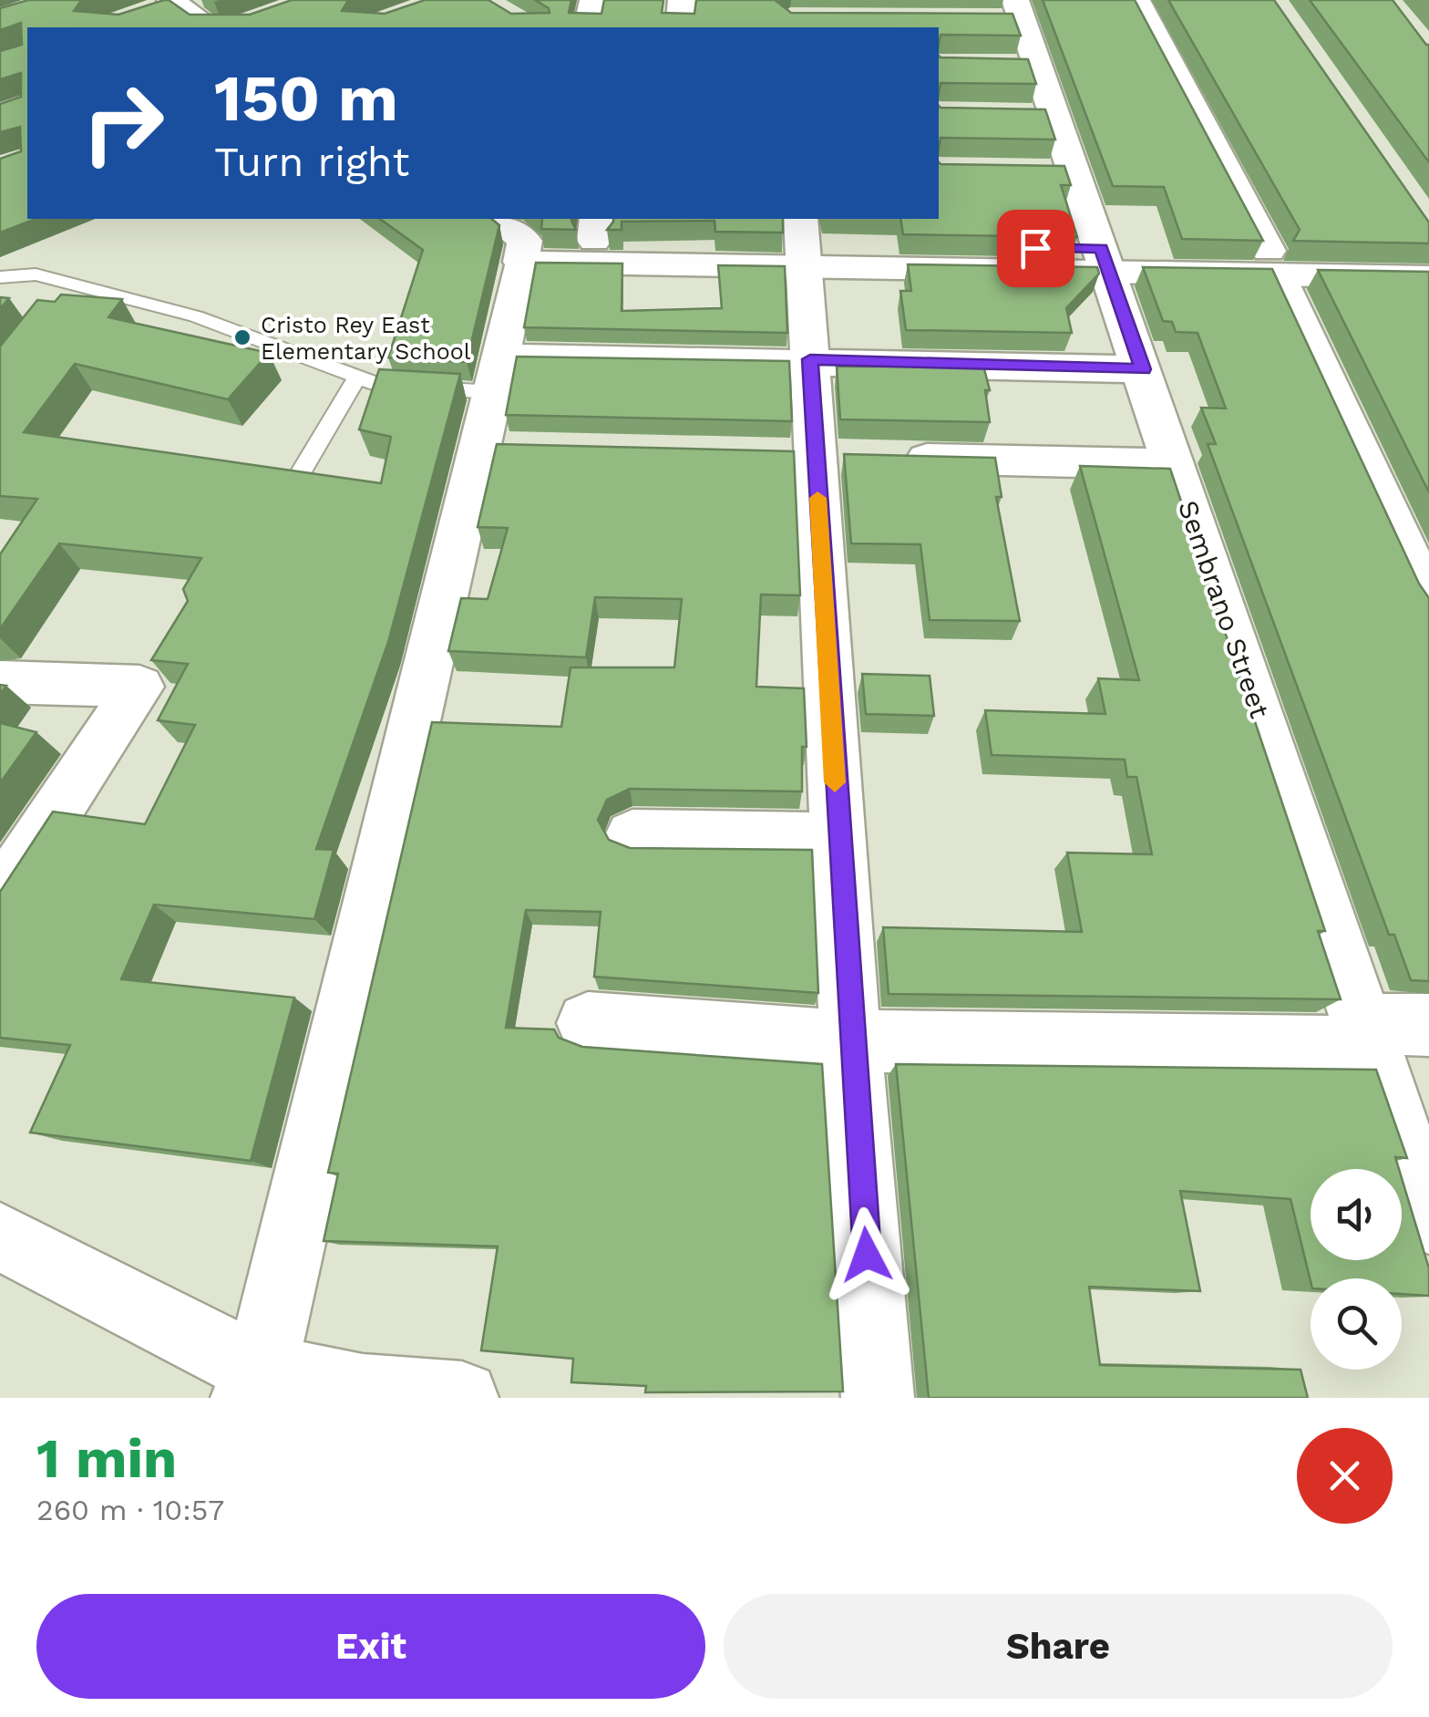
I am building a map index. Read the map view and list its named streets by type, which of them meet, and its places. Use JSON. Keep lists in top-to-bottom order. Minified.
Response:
{"streets":{"street":["Sembrano Street"]},"places":["Cristo Rey East Elementary School"],"page":{"turn":["150 m","Turn right"],"heading":["1 min","260 m · 10:57"],"buttons":["Exit","Share"]}}
